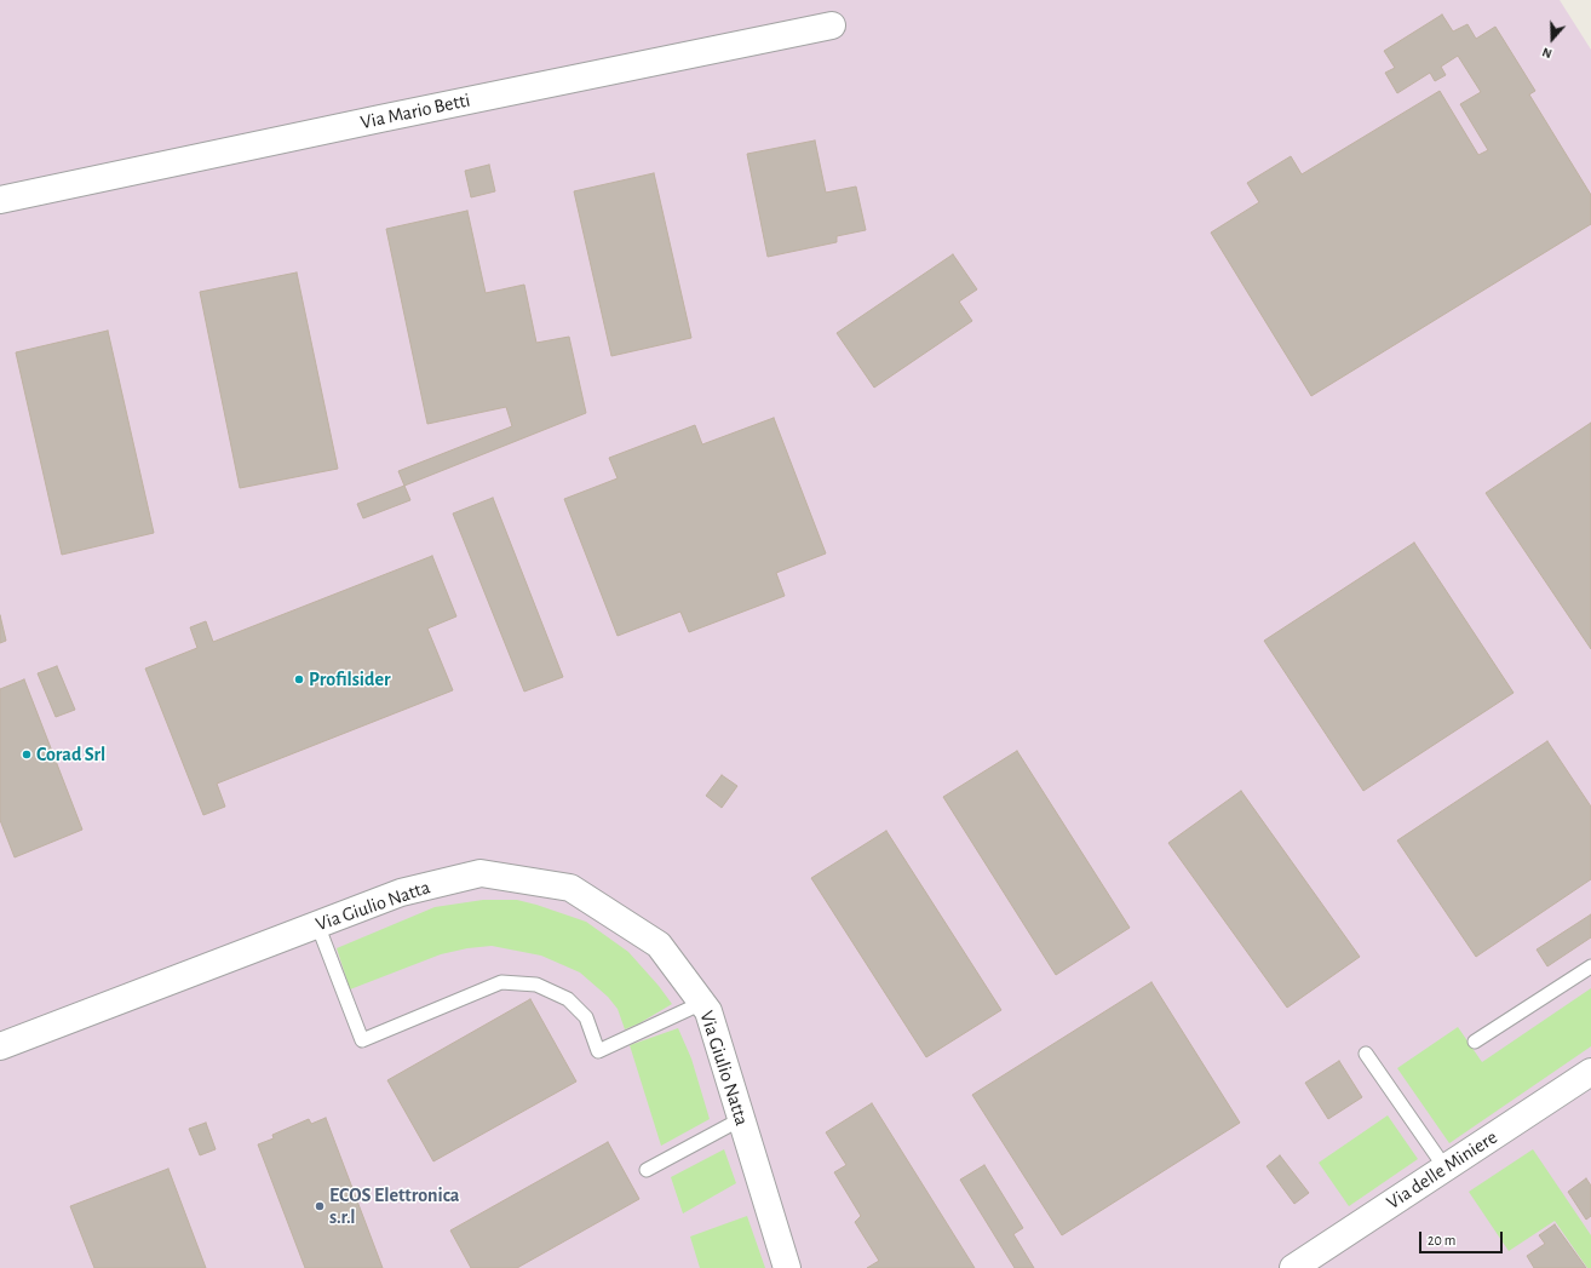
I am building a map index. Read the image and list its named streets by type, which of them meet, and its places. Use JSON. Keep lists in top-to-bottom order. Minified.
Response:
{"streets":{"street":["Via Mario Betti","Via Giulio Natta","Via delle Miniere"]},"places":["Profilsider","Corad Srl","ECOS Elettronica s.r.l"],"scale_bar":"20 m","north":"bottom"}
